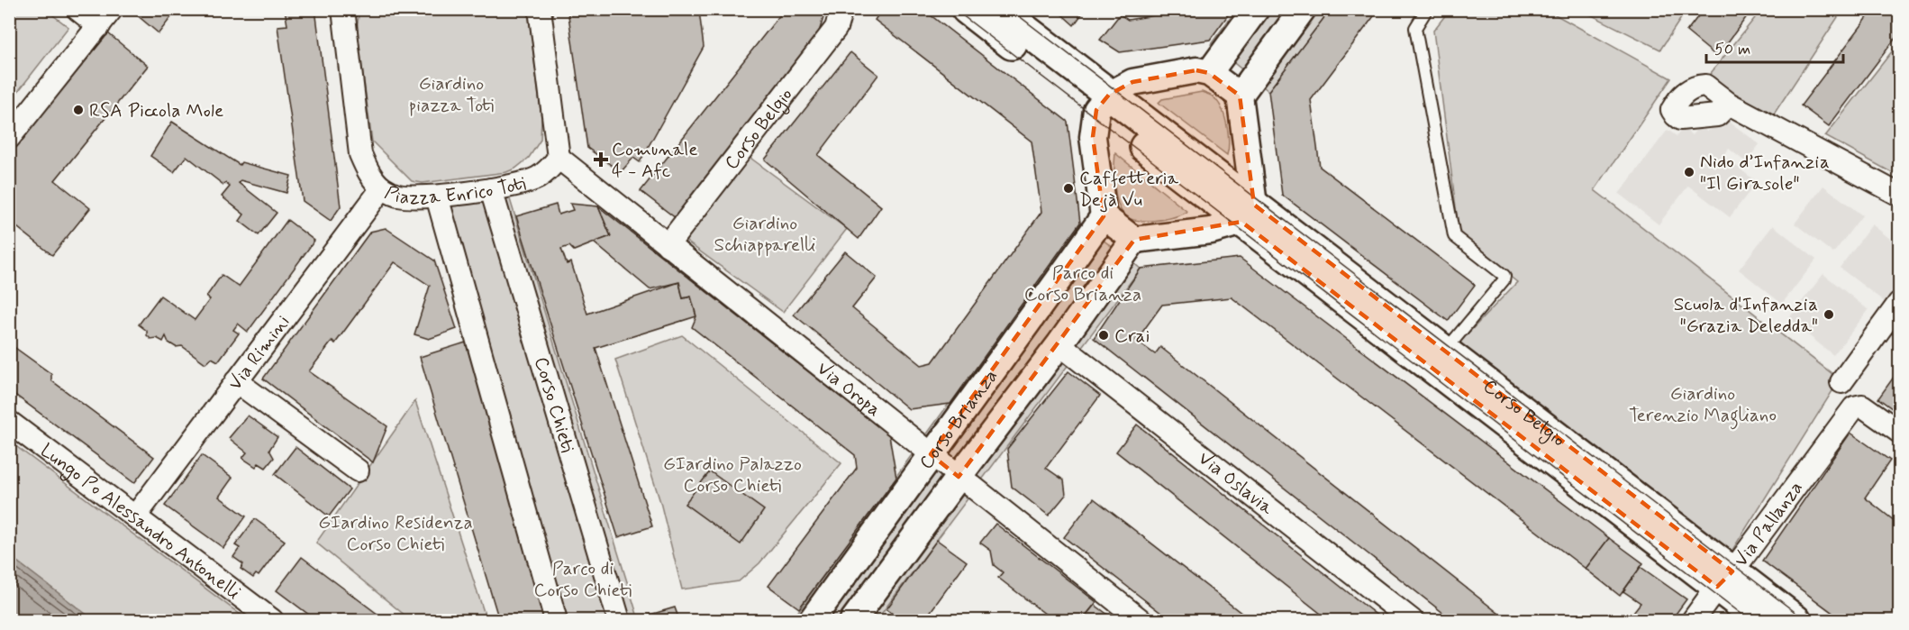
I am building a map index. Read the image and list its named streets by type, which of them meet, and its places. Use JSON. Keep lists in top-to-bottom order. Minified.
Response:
{"streets":{"main road":["Corso Belgio"],"street":["Piazza Enrico Toti","Via Rimini","Via Oropa","Corso Chieti","Corso Brianza","Via Oslavia","Lungo Po Alessandro Antonelli","Via Pallanza"]},"crossings":[["Corso Belgio","Via Oropa"],["Corso Belgio","Via Pallanza"],["Piazza Enrico Toti","Via Rimini"],["Piazza Enrico Toti","Via Oropa"],["Piazza Enrico Toti","Corso Chieti"],["Via Rimini","Lungo Po Alessandro Antonelli"],["Via Oropa","Corso Brianza"],["Corso Brianza","Via Oslavia"]],"parks":["Giardino piazza Toti","Giardino Schiapparelli","Parco di Corso Brianza","Giardino Terenzio Magliano","GIardino Palazzo Corso Chieti","GIardino Residenza Corso Chieti","Parco di Corso Chieti"],"places":{"other":["RSA Piccola Mole","Nido d’Infanzia \"Il Girasole\"","Caffetteria Dejà Vu","Scuola d'Infanzia \"Grazia Deledda\"","Crai"],"health":["Comunale 4 - Afc"]},"scale_bar":"50 m"}
